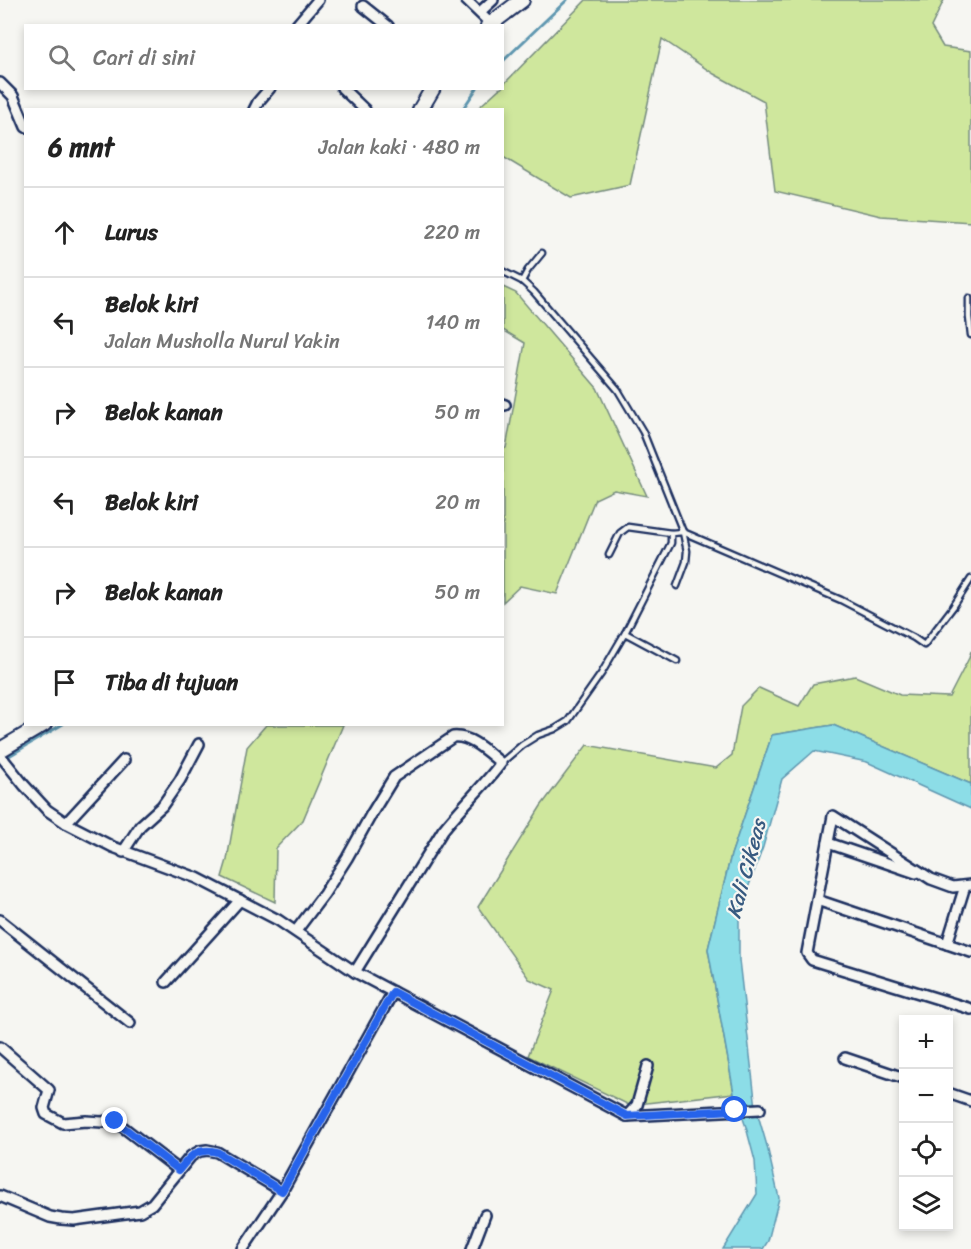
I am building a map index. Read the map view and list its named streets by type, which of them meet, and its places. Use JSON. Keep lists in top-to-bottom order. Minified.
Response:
{"water":["Kali Cikeas"],"page":{"search":"Cari di sini","heading":["6 mnt","Jalan kaki · 480 m"],"list":[["Lurus","220 m"],["Belok kiri","Jalan Musholla Nurul Yakin","140 m"],["Belok kanan","50 m"],["Belok kiri","20 m"],["Belok kanan","50 m"],"Tiba di tujuan"],"map_buttons":["+","−"]}}
